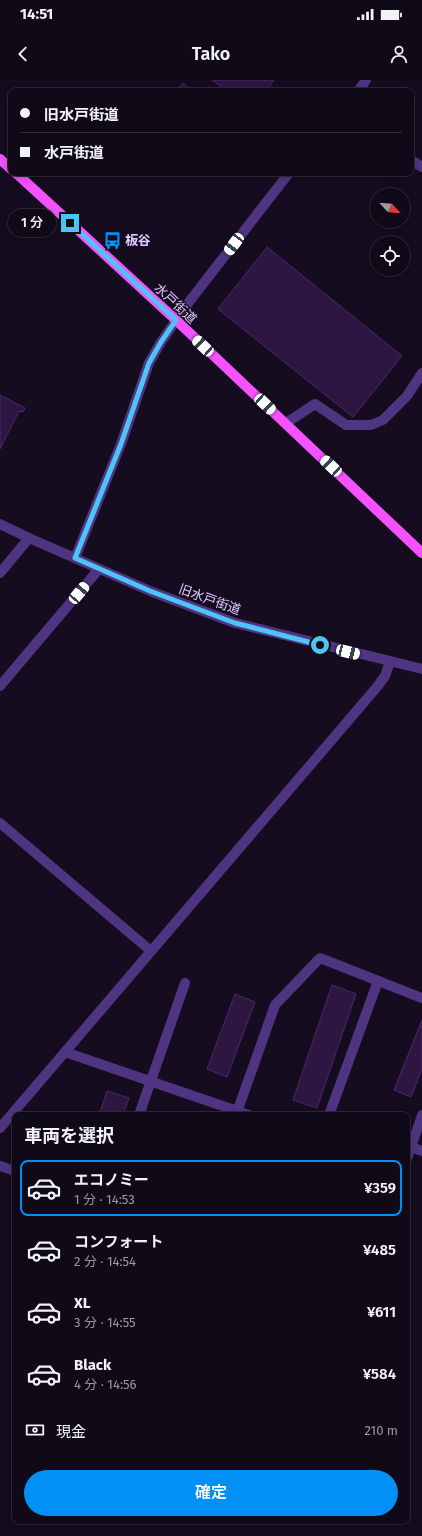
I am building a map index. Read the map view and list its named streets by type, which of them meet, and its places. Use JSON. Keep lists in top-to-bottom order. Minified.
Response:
{"streets":{"main road":["水戸街道"],"street":["旧水戸街道"]},"places":{"bus stop":["板谷"]},"north":"bottom right","page":{"status":"14:51","header":"Tako","banner":["旧水戸街道","水戸街道"],"bubble":"1 分","heading":"車両を選択","list":[{"name":"エコノミー","note":"1 分 · 14:53","value":"¥359"},{"name":"コンフォート","note":"2 分 · 14:54","value":"¥485"},{"name":"XL","note":"3 分 · 14:55","value":"¥611"},{"name":"Black","note":"4 分 · 14:56","value":"¥584"}],"pay":["現金","210 m"],"buttons":"確定"}}
